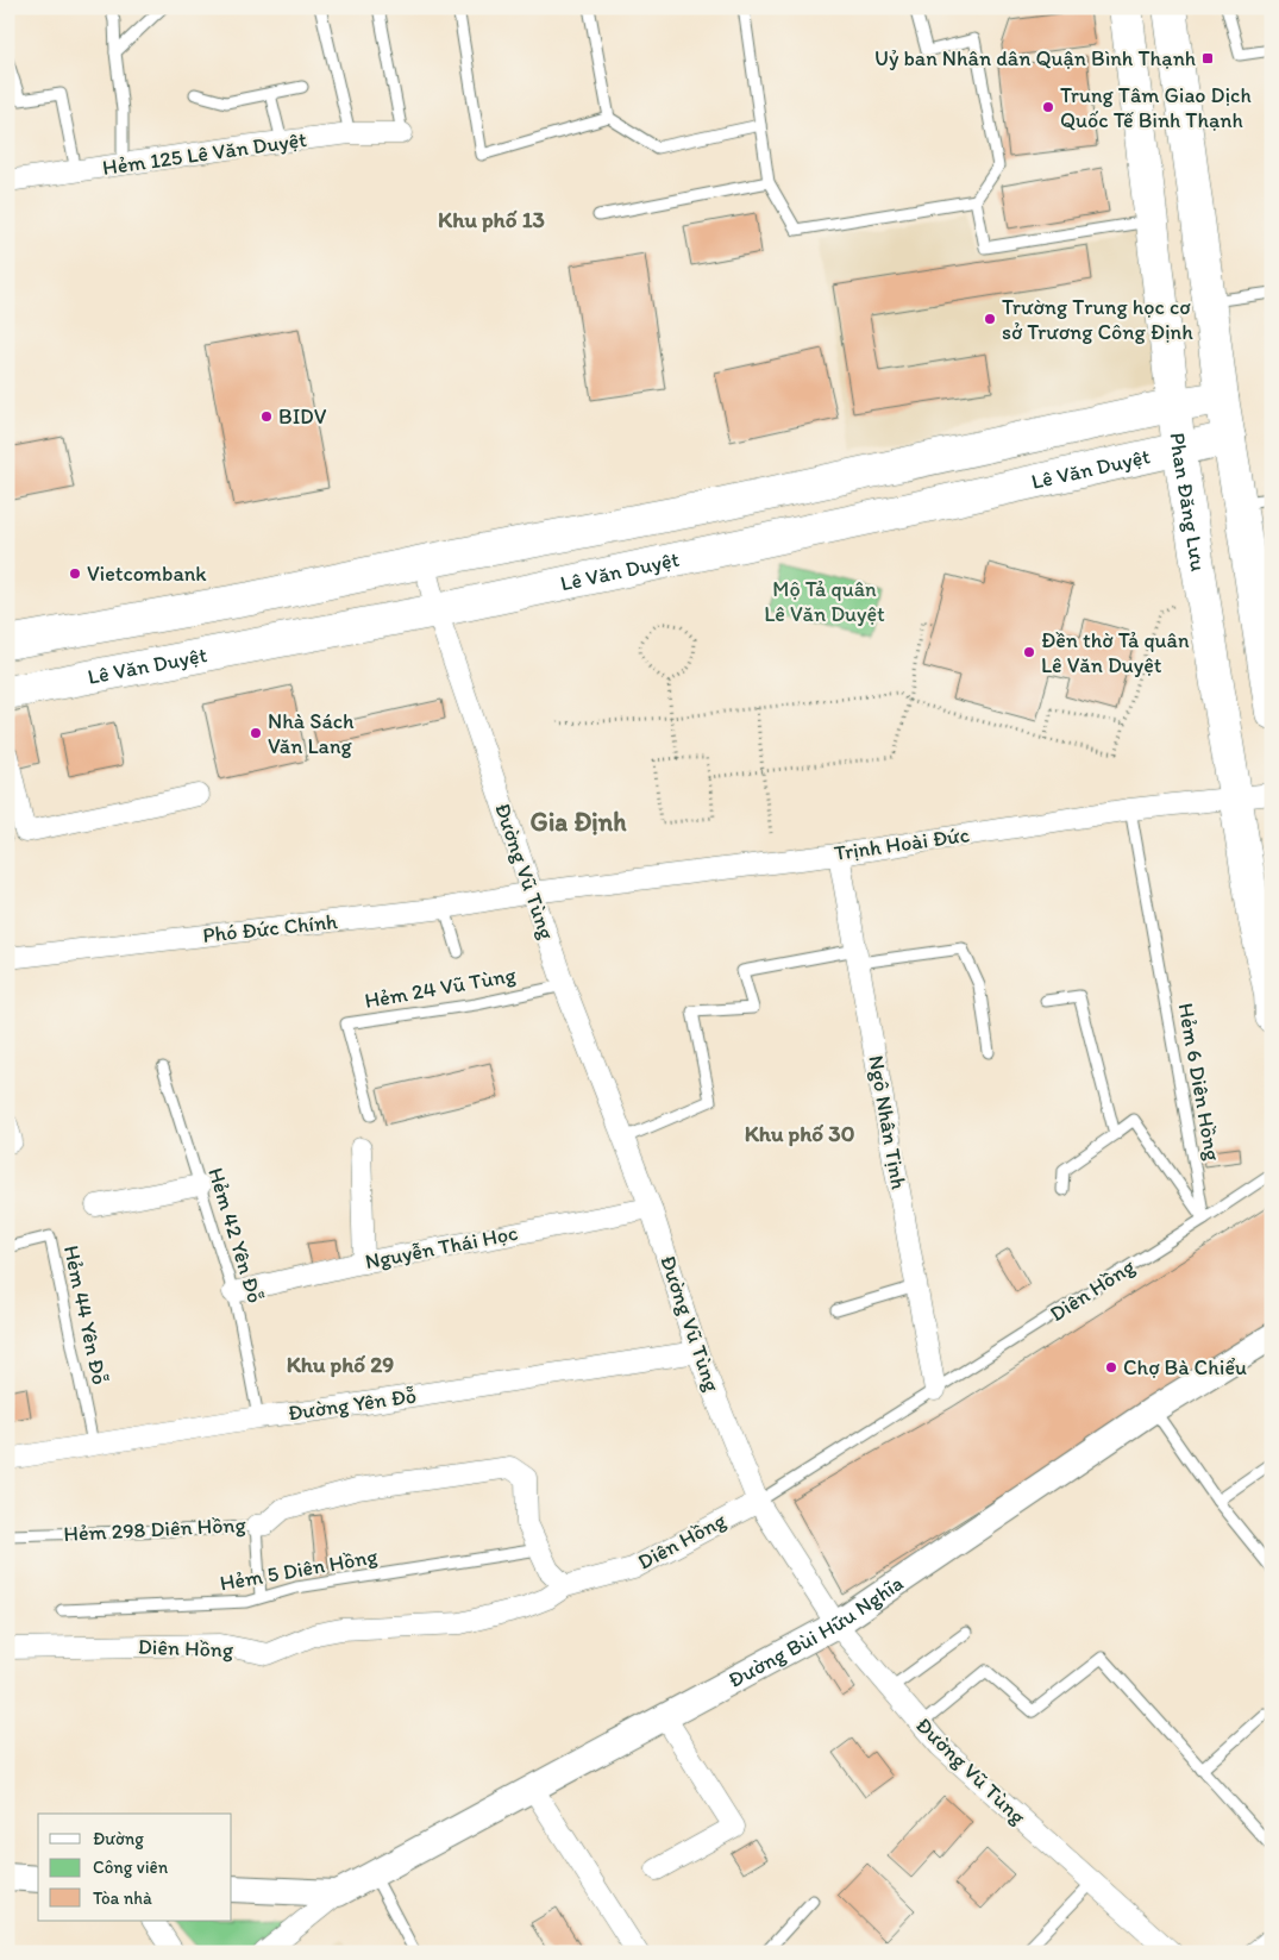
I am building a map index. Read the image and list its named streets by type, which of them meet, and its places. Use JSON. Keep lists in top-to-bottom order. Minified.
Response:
{"streets":{"main road":["Lê Văn Duyệt","Phan Đăng Lưu"],"street":["Hẻm 125 Lê Văn Duyệt","Trịnh Hoài Đức","Đường Vũ Tùng","Phó Đức Chính","Ngô Nhân Tịnh","Nguyễn Thái Học","Diên Hồng","Đường Yên Đỗ","Hẻm 298 Diên Hồng","Đường Bùi Hữu Nghĩa"],"lane":["Hẻm 24 Vũ Tùng","Hẻm 6 Diên Hồng","Hẻm 42 Yên Đỗ","Hẻm 44 Yên Đỗ","Hẻm 5 Diên Hồng"]},"crossings":[["Lê Văn Duyệt","Phan Đăng Lưu"],["Lê Văn Duyệt","Đường Vũ Tùng"],["Phan Đăng Lưu","Trịnh Hoài Đức"],["Trịnh Hoài Đức","Đường Vũ Tùng"],["Trịnh Hoài Đức","Phó Đức Chính"],["Trịnh Hoài Đức","Hẻm 6 Diên Hồng"],["Trịnh Hoài Đức","Ngô Nhân Tịnh"],["Đường Vũ Tùng","Phó Đức Chính"],["Đường Vũ Tùng","Hẻm 24 Vũ Tùng"],["Đường Vũ Tùng","Nguyễn Thái Học"],["Đường Vũ Tùng","Diên Hồng"],["Đường Vũ Tùng","Đường Yên Đỗ"],["Đường Vũ Tùng","Đường Bùi Hữu Nghĩa"],["Hẻm 6 Diên Hồng","Diên Hồng"],["Ngô Nhân Tịnh","Diên Hồng"],["Hẻm 42 Yên Đỗ","Nguyễn Thái Học"],["Hẻm 42 Yên Đỗ","Đường Yên Đỗ"],["Diên Hồng","Hẻm 298 Diên Hồng"],["Hẻm 44 Yên Đỗ","Đường Yên Đỗ"],["Hẻm 298 Diên Hồng","Hẻm 5 Diên Hồng"]],"districts":["Khu phố 13","Gia Định","Khu phố 30","Khu phố 29"],"parks":["Mộ Tả quân Lê Văn Duyệt"],"places":{"transit":["Uỷ ban Nhân dân Quận Bình Thạnh"],"other":["Trung Tâm Giao Dịch Quốc Tế Binh Thạnh","Trường Trung học cơ sở Trương Công Định","BIDV","Vietcombank","Đền thờ Tả quân Lê Văn Duyệt","Nhà Sách Văn Lang","Chợ Bà Chiểu"]},"legend":["Đường","Công viên","Tòa nhà"]}
